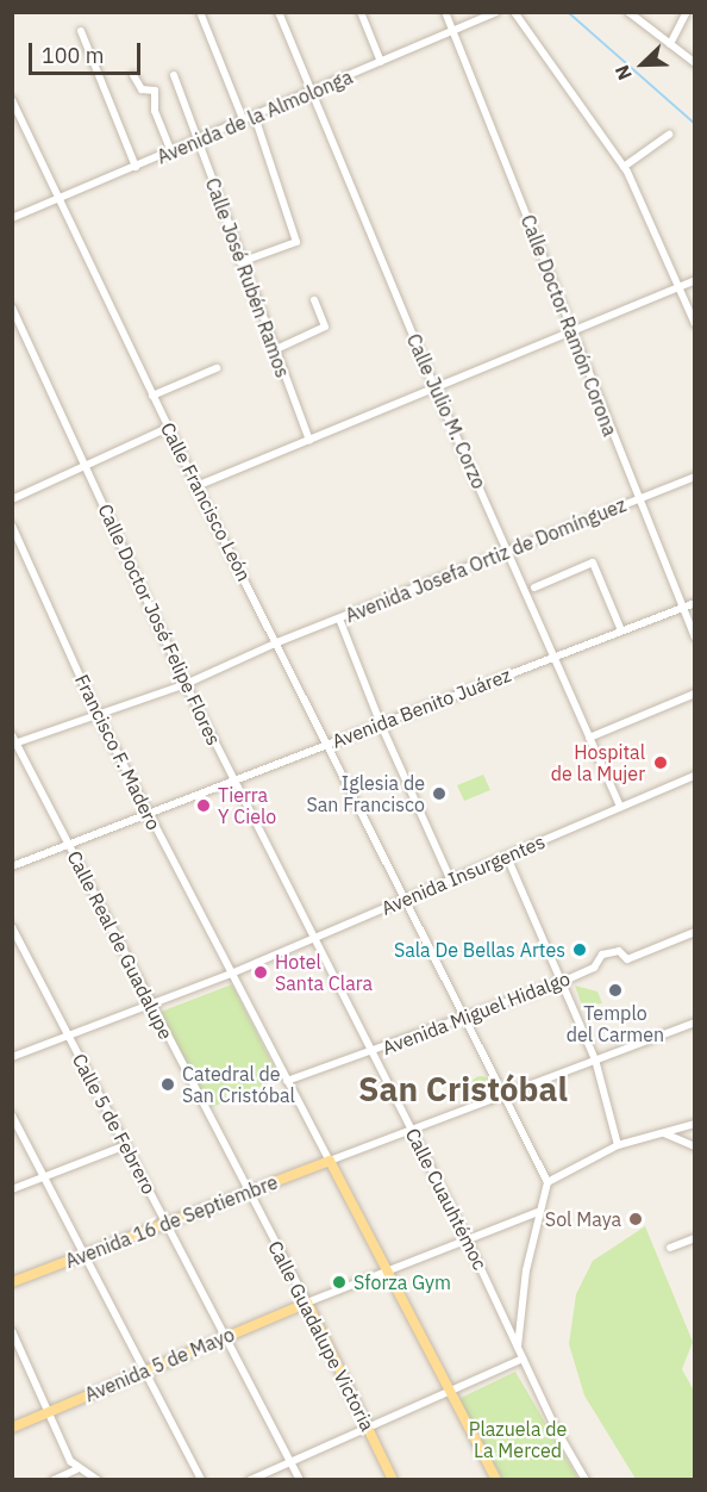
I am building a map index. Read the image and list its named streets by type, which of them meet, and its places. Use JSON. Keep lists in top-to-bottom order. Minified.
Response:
{"streets":{"main road":["Avenida 16 de Septiembre","Calle Guadalupe Victoria","Avenida 5 de Mayo"],"street":["Avenida de la Almolonga","Calle José Rubén Ramos","Calle Doctor Ramón Corona","Calle Julio M. Corzo","Calle Francisco León","Avenida Josefa Ortiz de Domínguez","Calle Doctor José Felipe Flores","Avenida Benito Juárez","Francisco F. Madero","Avenida Insurgentes","Calle Real de Guadalupe","Avenida Miguel Hidalgo","Calle 5 de Febrero","Calle Cuauhtémoc"]},"crossings":[["Avenida de la Almolonga","Calle José Rubén Ramos"],["Avenida de la Almolonga","Calle Doctor Ramón Corona"],["Avenida de la Almolonga","Calle Julio M. Corzo"],["Avenida de la Almolonga","Calle Francisco León"],["Calle Doctor Ramón Corona","Avenida Josefa Ortiz de Domínguez"],["Calle Doctor Ramón Corona","Avenida Benito Juárez"],["Calle Julio M. Corzo","Avenida Josefa Ortiz de Domínguez"],["Calle Julio M. Corzo","Avenida Benito Juárez"],["Calle Julio M. Corzo","Avenida Insurgentes"],["Calle Francisco León","Avenida Josefa Ortiz de Domínguez"],["Calle Francisco León","Avenida Benito Juárez"],["Calle Francisco León","Avenida Insurgentes"],["Calle Francisco León","Avenida Miguel Hidalgo"],["Avenida Josefa Ortiz de Domínguez","Calle Doctor José Felipe Flores"],["Avenida Josefa Ortiz de Domínguez","Francisco F. Madero"],["Avenida Josefa Ortiz de Domínguez","Calle Real de Guadalupe"],["Calle Doctor José Felipe Flores","Avenida Benito Juárez"],["Calle Doctor José Felipe Flores","Avenida Insurgentes"],["Calle Doctor José Felipe Flores","Calle Cuauhtémoc"],["Avenida Benito Juárez","Francisco F. Madero"],["Avenida Benito Juárez","Calle Real de Guadalupe"],["Francisco F. Madero","Avenida Insurgentes"],["Francisco F. Madero","Avenida Miguel Hidalgo"],["Francisco F. Madero","Avenida 16 de Septiembre"],["Avenida Insurgentes","Calle Real de Guadalupe"],["Avenida Insurgentes","Calle 5 de Febrero"],["Avenida Insurgentes","Calle Cuauhtémoc"],["Calle Real de Guadalupe","Avenida 16 de Septiembre"],["Calle Real de Guadalupe","Calle Guadalupe Victoria"],["Avenida Miguel Hidalgo","Calle Cuauhtémoc"],["Calle 5 de Febrero","Avenida 16 de Septiembre"],["Calle 5 de Febrero","Avenida 5 de Mayo"],["Avenida 16 de Septiembre","Calle Guadalupe Victoria"],["Calle Guadalupe Victoria","Avenida 5 de Mayo"]],"districts":["San Cristóbal"],"parks":["Plazuela de La Merced"],"places":["Hospital de la Mujer","Iglesia de San Francisco","Tierra Y Cielo","Sala De Bellas Artes","Hotel Santa Clara","Templo del Carmen","Catedral de San Cristóbal","Sol Maya","Sforza Gym"],"scale_bar":"100 m","north":"bottom left"}
